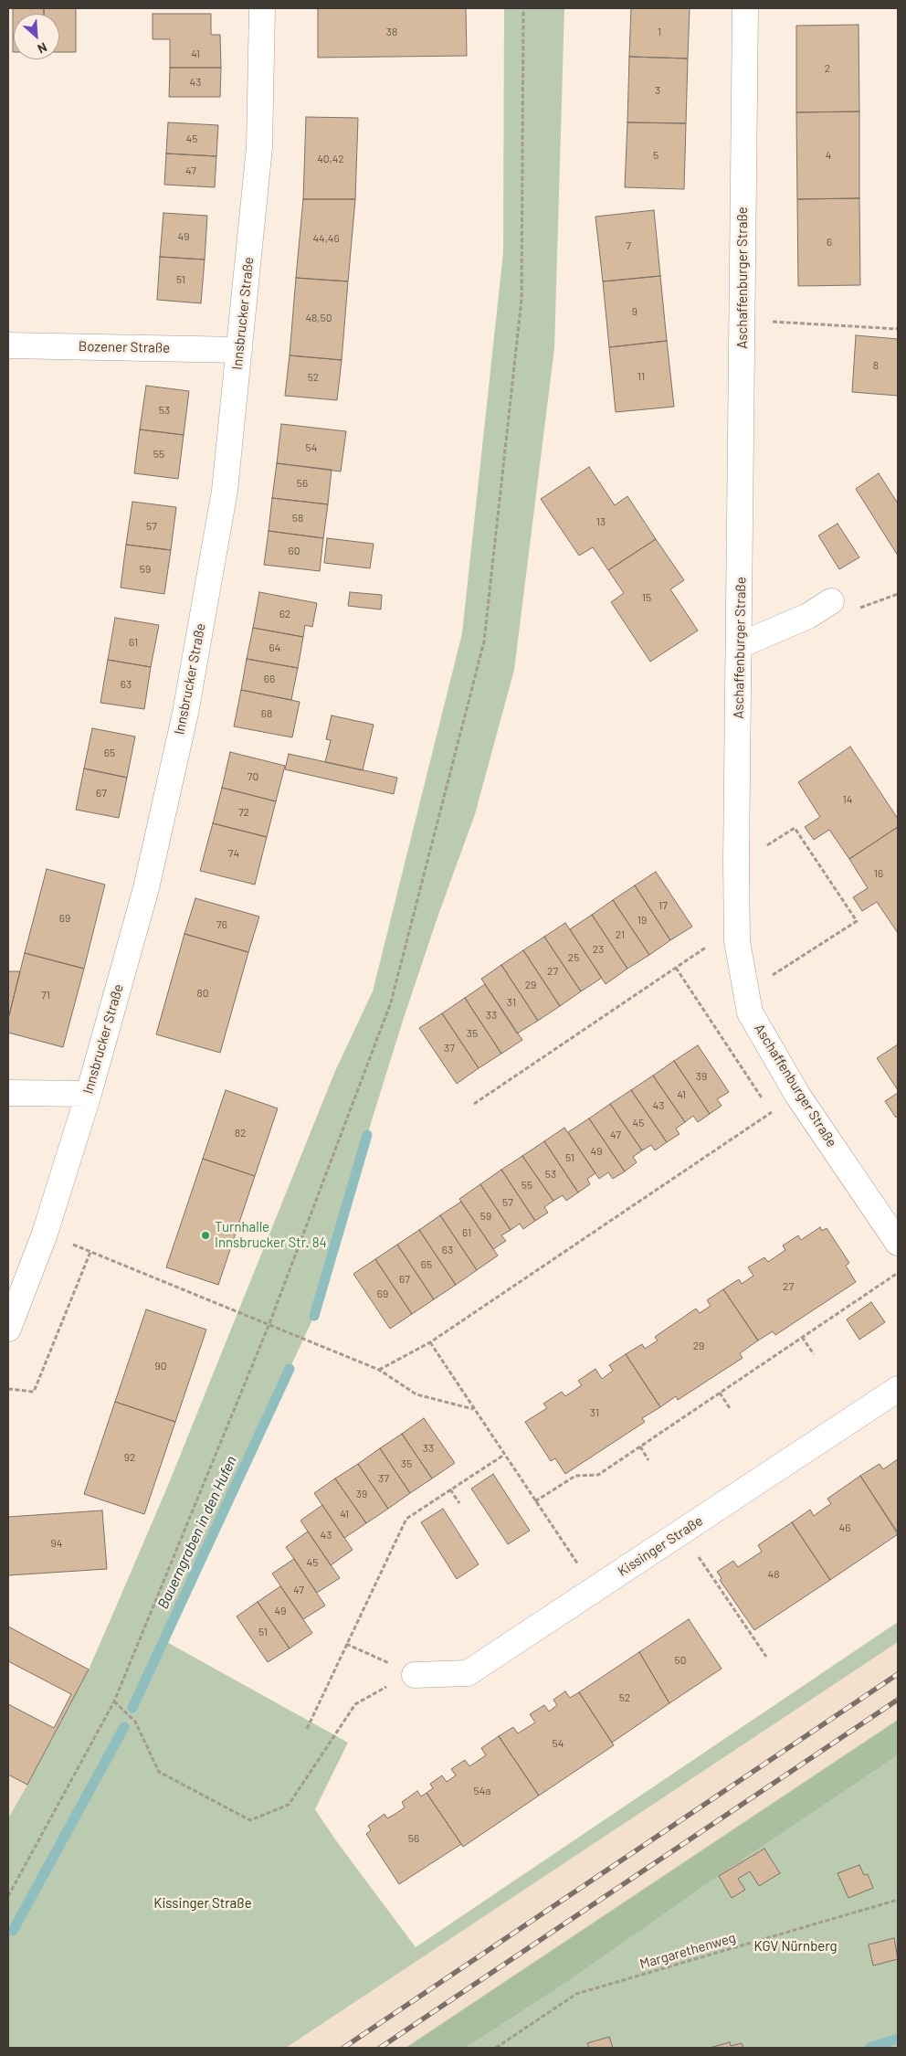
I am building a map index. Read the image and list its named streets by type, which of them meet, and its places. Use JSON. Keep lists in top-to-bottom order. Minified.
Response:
{"streets":{"street":["Aschaffenburger Straße","Innsbrucker Straße","Bozener Straße","Kissinger Straße"],"path":["Margarethenweg"]},"crossings":[["Innsbrucker Straße","Bozener Straße"]],"water":["Bauerngraben in den Hufen"],"parks":["Kissinger Straße","KGV Nürnberg"],"places":["Turnhalle Innsbrucker Str. 84"],"house_numbers":["38","1","41","2","43","3","45","5","4","40,42","47","49","44,46","6","7","51","9","48,50","8","11","52","53","54","55","56","58","13","57","60","59","15","62","61","64","66","63","68","65","70","67","14","72","74","16","17","69","19","76","21","23","25","27","29","80","71","31","33","35","37","39","41","43","45","82","47","49","51","53","55","57","59","61","63","65","67","27","69","29","90","31","33","92","35","37","39","41","46","43","94","45","48","47","49","51","50","52","54","54a","56"],"north":"bottom right"}
